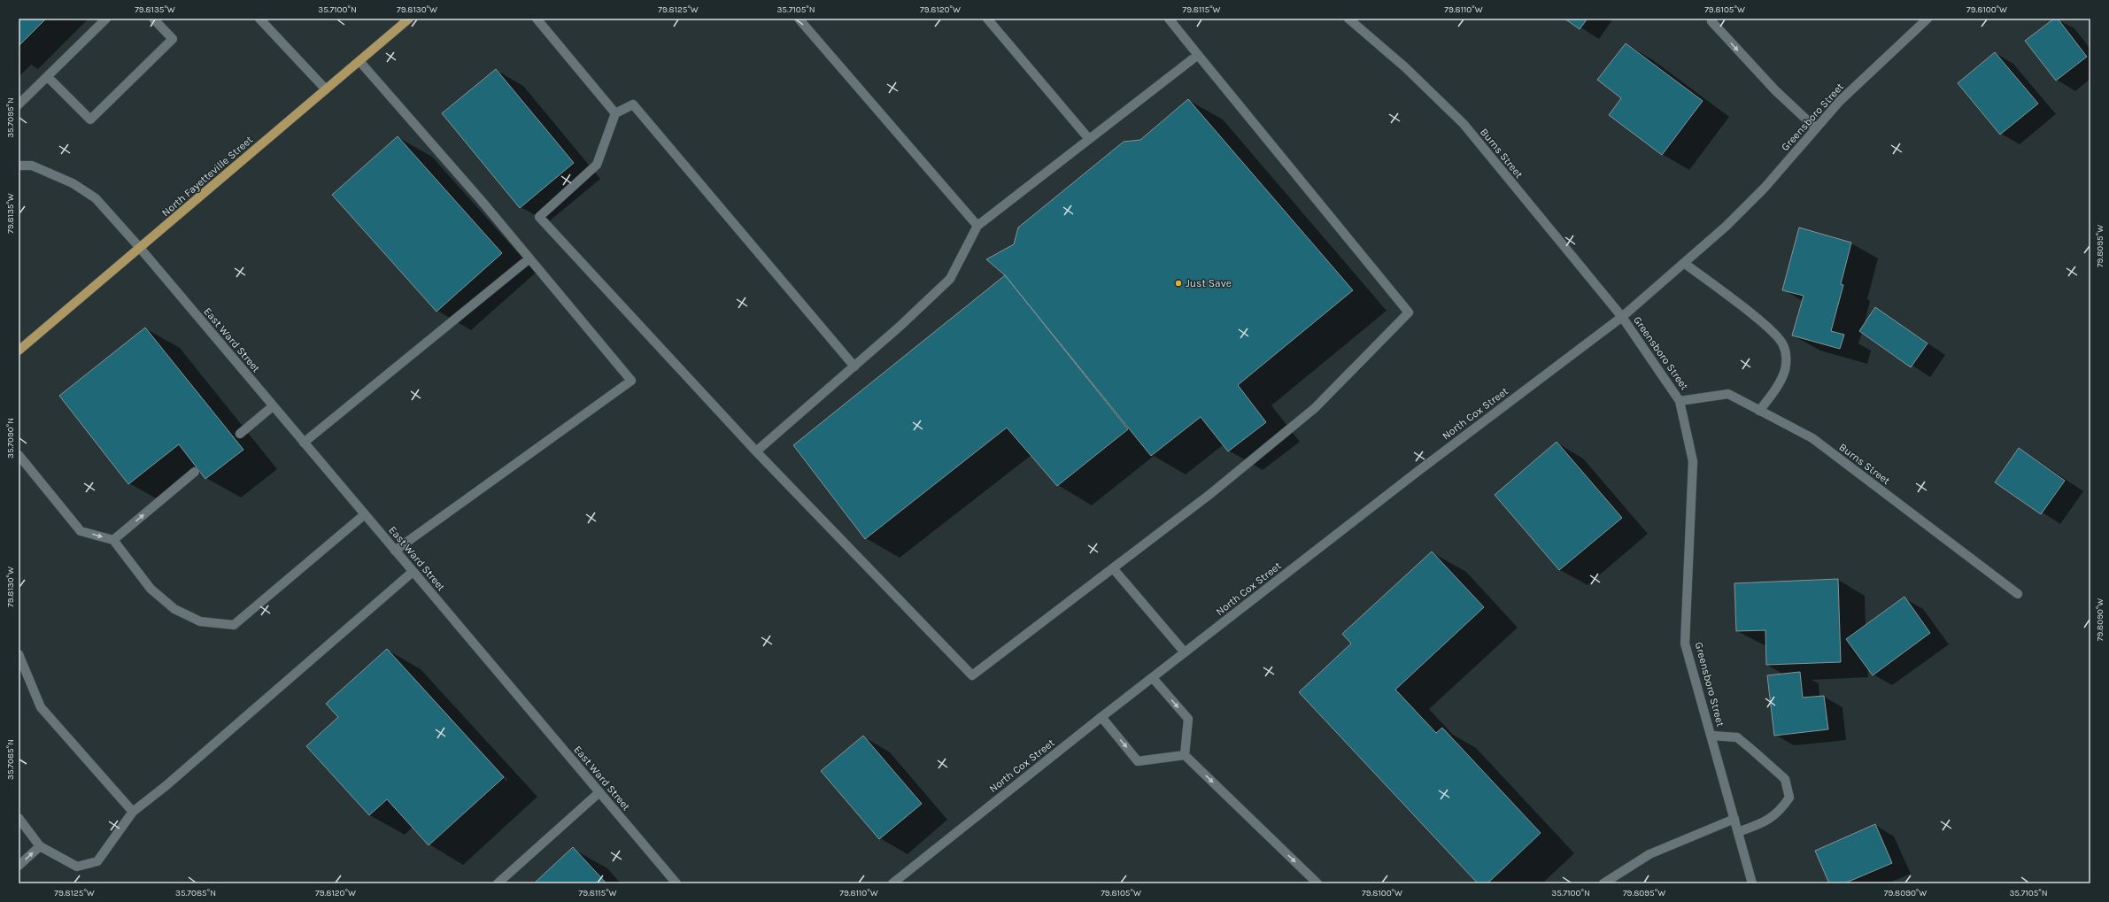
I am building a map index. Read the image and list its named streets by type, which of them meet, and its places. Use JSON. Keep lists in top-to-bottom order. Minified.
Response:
{"streets":{"main road":["North Fayetteville Street"],"street":["Greensboro Street","Burns Street","East Ward Street","North Cox Street"]},"crossings":[["Greensboro Street","Burns Street"],["Greensboro Street","North Cox Street"],["Burns Street","North Cox Street"],["North Fayetteville Street","East Ward Street"]],"places":["Just Save"],"coordinates":["79.8135°W","35.7100°N","79.8130°W","79.8125°W","35.7105°N","79.8120°W","79.8115°W","79.8110°W","79.8105°W","79.8100°W","35.7095°N","79.8095°W","35.7090°N","79.8090°W","35.7085°N"]}
